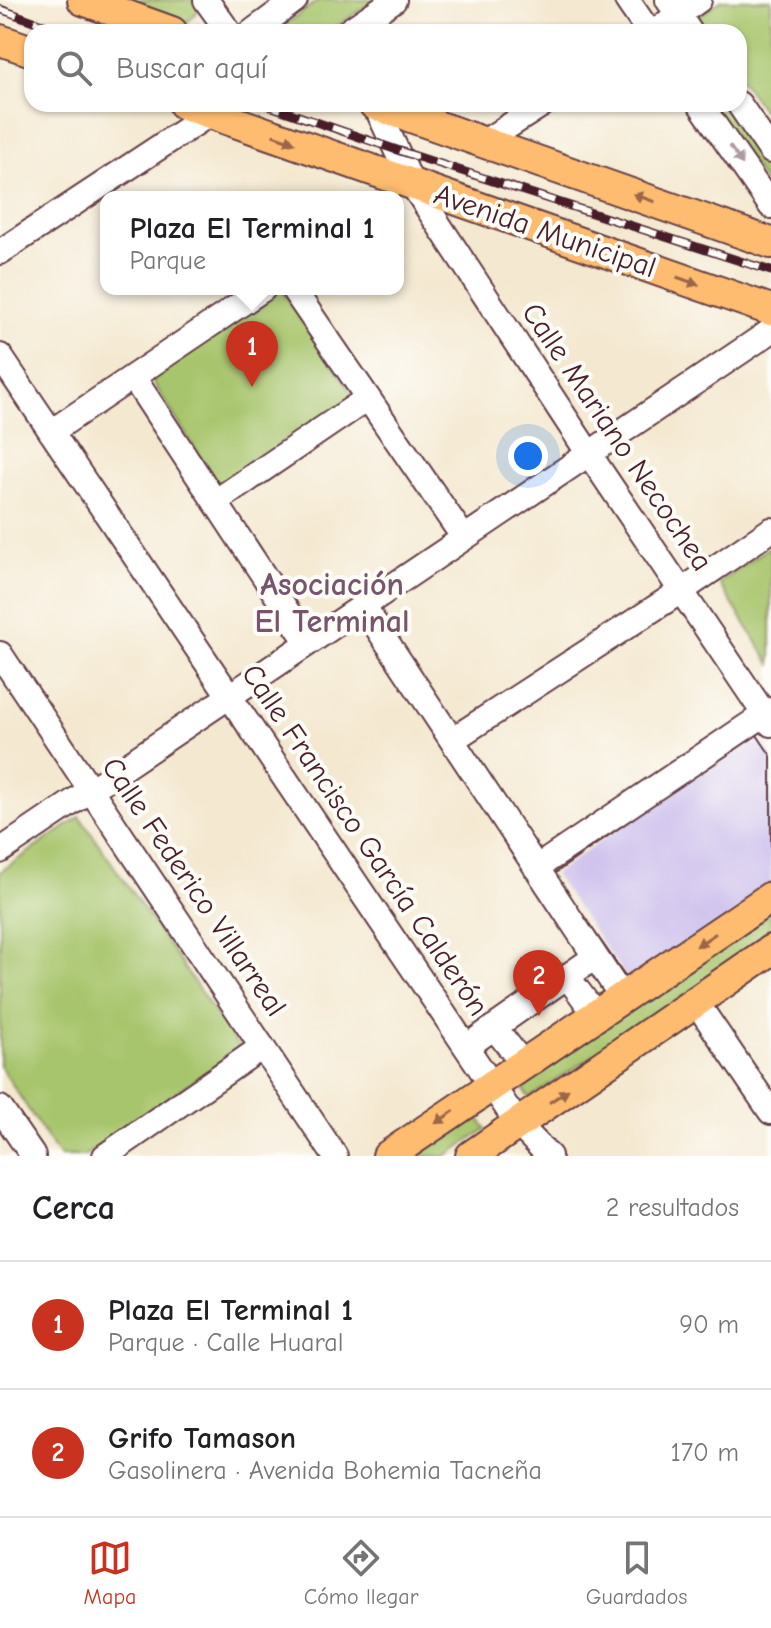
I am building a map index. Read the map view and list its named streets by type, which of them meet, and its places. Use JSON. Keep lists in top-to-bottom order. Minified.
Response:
{"streets":{"main road":["Avenida Municipal"],"street":["Calle Mariano Necochea","Calle Francisco García Calderón","Calle Federico Villarreal"]},"crossings":[["Avenida Municipal","Calle Mariano Necochea"]],"districts":["Asociación El Terminal"],"page":{"search":"Buscar aquí","popup":["Plaza El Terminal 1","Parque"],"pins":["1","2"],"heading":["Cerca","2 resultados"],"list":[{"mark":"1","name":"Plaza El Terminal 1","note":"Parque · Calle Huaral","value":"90 m"},{"mark":"2","name":"Grifo Tamason","note":"Gasolinera · Avenida Bohemia Tacneña","value":"170 m"}],"nav":["Mapa","Cómo llegar","Guardados"]}}
